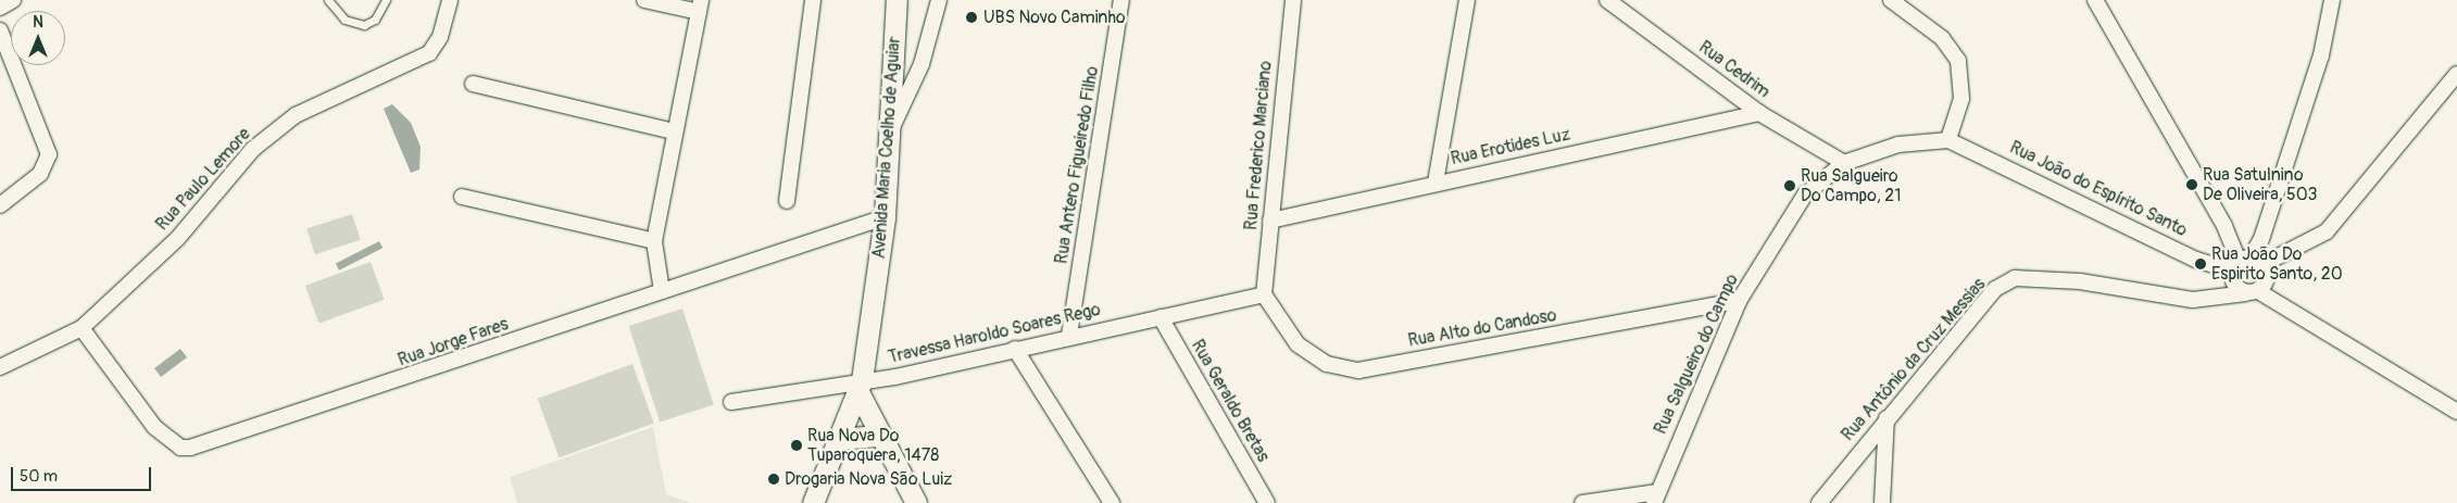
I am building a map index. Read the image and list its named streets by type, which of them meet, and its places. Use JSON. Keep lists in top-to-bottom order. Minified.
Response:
{"streets":{"main road":["Avenida Maria Coelho de Aguiar"],"street":["Rua Cedrim","Rua Frederico Marciano","Rua Erotides Luz","Rua Antero Figueiredo Filho","Rua Paulo Lemore","Rua João do Espírito Santo","Rua Alto do Candoso","Travessa Haroldo Soares Rego","Rua Jorge Fares","Rua Salgueiro do Campo","Rua Antônio da Cruz Messias","Rua Geraldo Bretas"]},"crossings":[["Rua Cedrim","Rua Erotides Luz"],["Rua Cedrim","Rua Salgueiro do Campo"],["Rua Frederico Marciano","Rua Erotides Luz"],["Rua Frederico Marciano","Rua Alto do Candoso"],["Rua Frederico Marciano","Travessa Haroldo Soares Rego"],["Avenida Maria Coelho de Aguiar","Travessa Haroldo Soares Rego"],["Avenida Maria Coelho de Aguiar","Rua Jorge Fares"],["Rua Antero Figueiredo Filho","Travessa Haroldo Soares Rego"],["Rua Paulo Lemore","Rua Jorge Fares"],["Rua João do Espírito Santo","Rua Salgueiro do Campo"],["Rua João do Espírito Santo","Rua Antônio da Cruz Messias"],["Rua Alto do Candoso","Travessa Haroldo Soares Rego"],["Rua Alto do Candoso","Rua Salgueiro do Campo"],["Travessa Haroldo Soares Rego","Rua Geraldo Bretas"]],"places":["UBS Novo Caminho","Rua Satulnino De Oliveira, 503","Rua Salgueiro Do Campo, 21","Rua João Do Espirito Santo, 20","Rua Nova Do Tuparoquera, 1478","Drogaria Nova São Luiz"],"scale_bar":"50 m","north":"top"}
